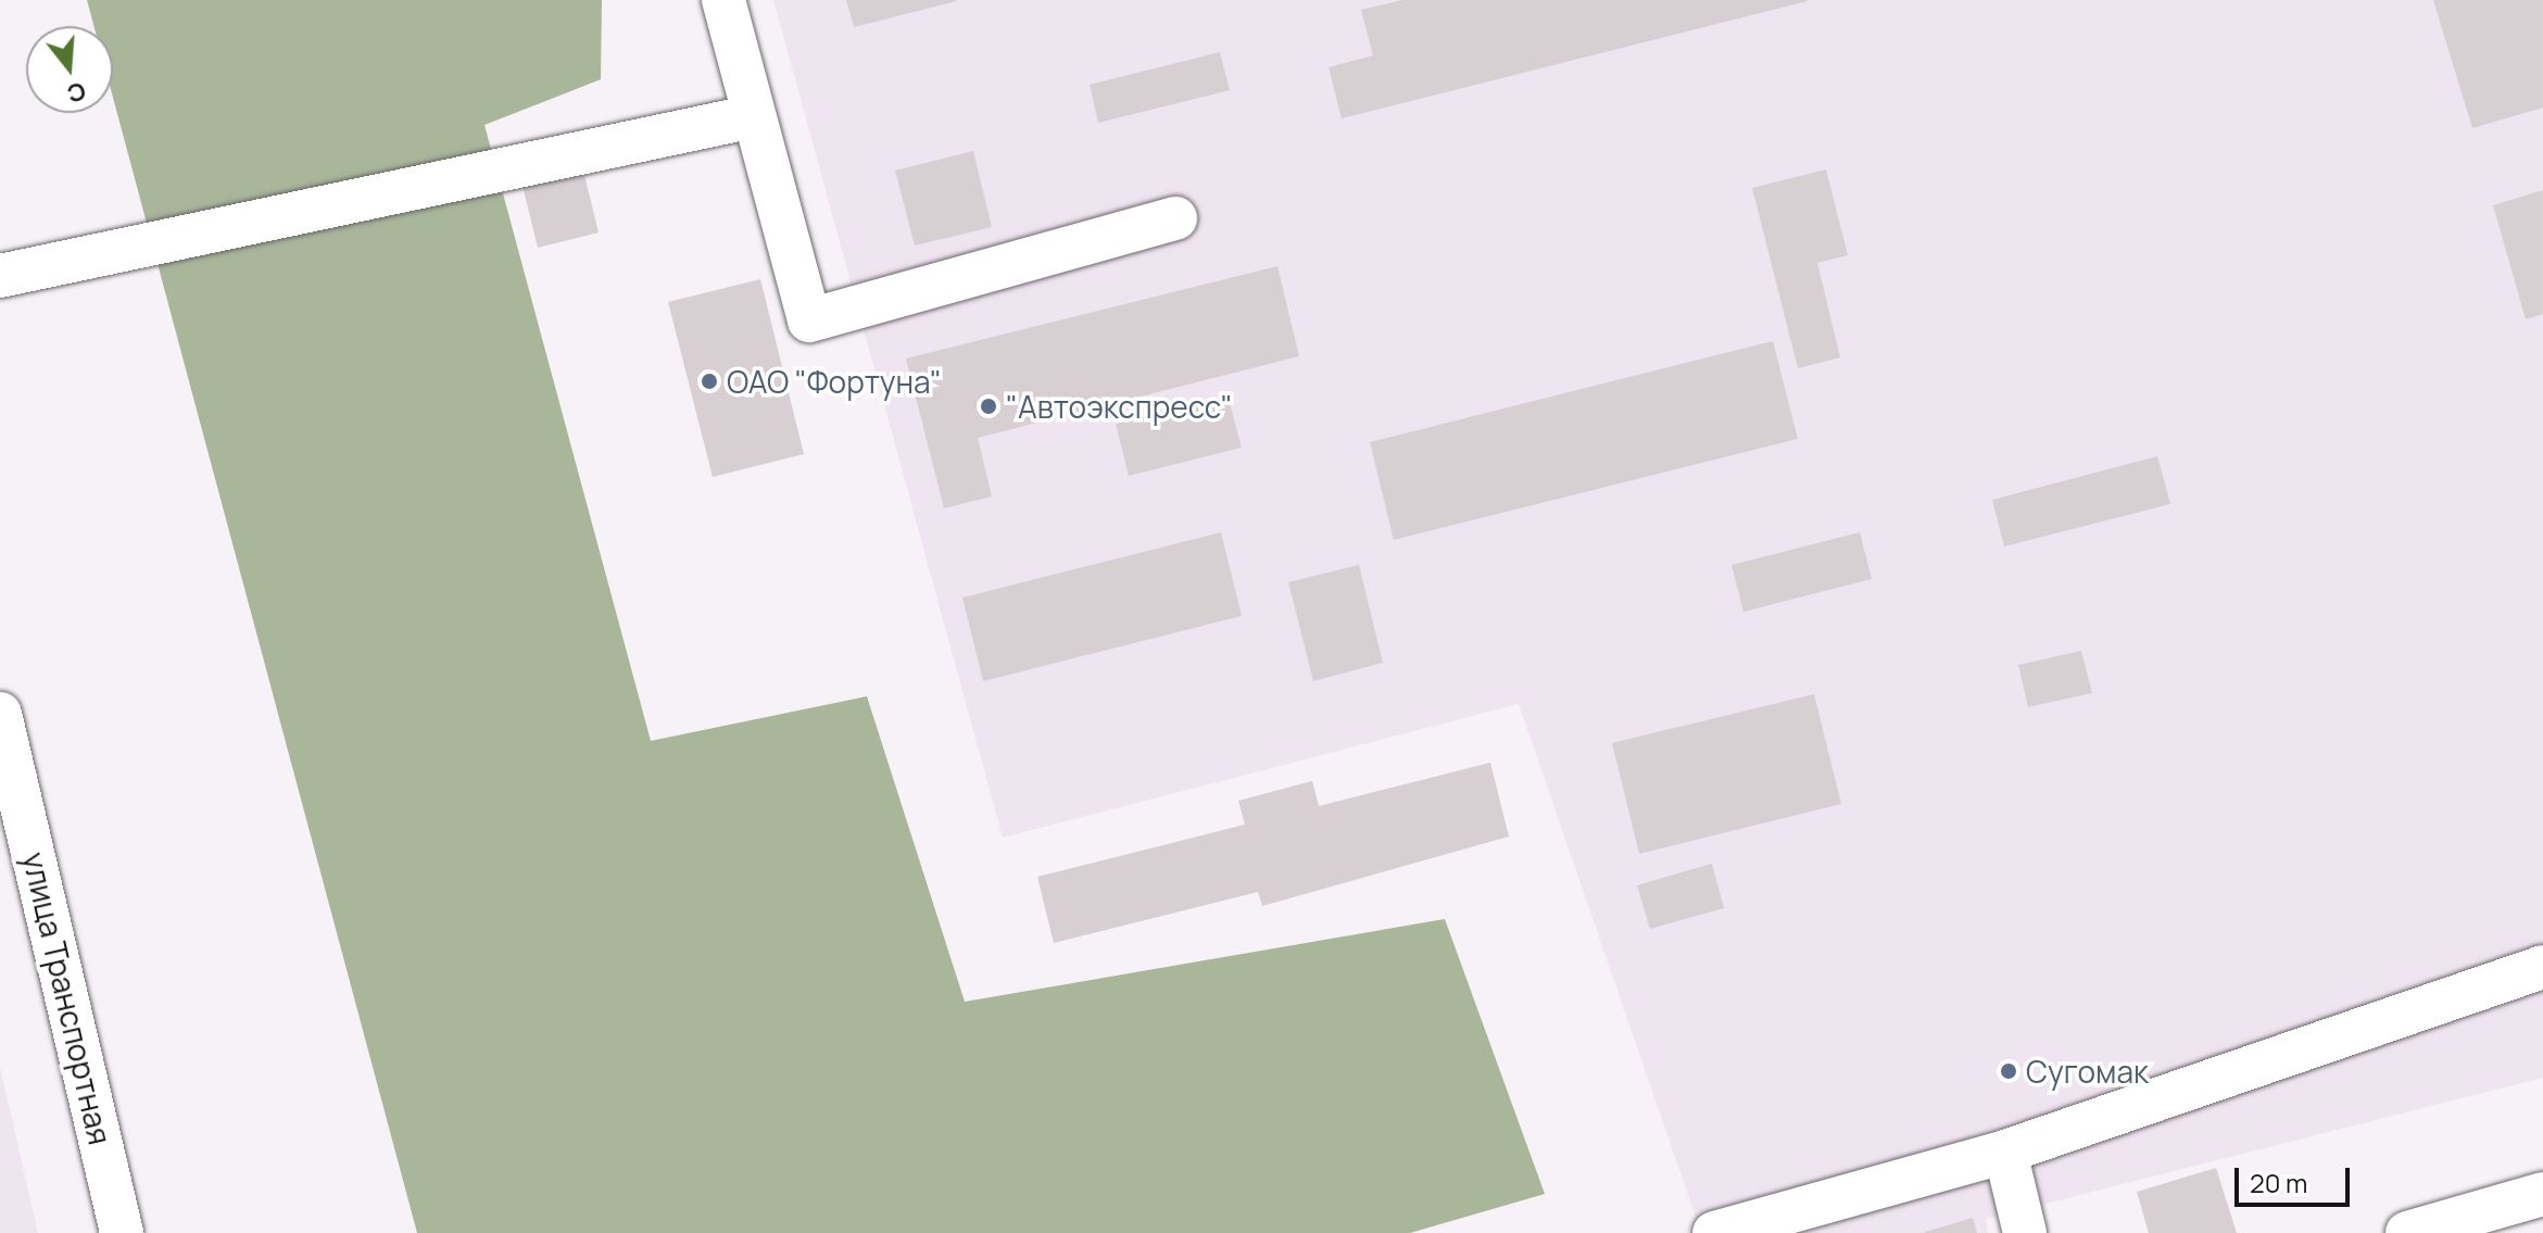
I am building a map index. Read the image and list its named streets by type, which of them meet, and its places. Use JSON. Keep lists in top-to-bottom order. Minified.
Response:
{"streets":{"street":["улица Транспортная"]},"places":["ОАО \"Фортуна\"","\"Автоэкспресс\"","Сугомак"],"scale_bar":"20 m","north":"bottom"}
